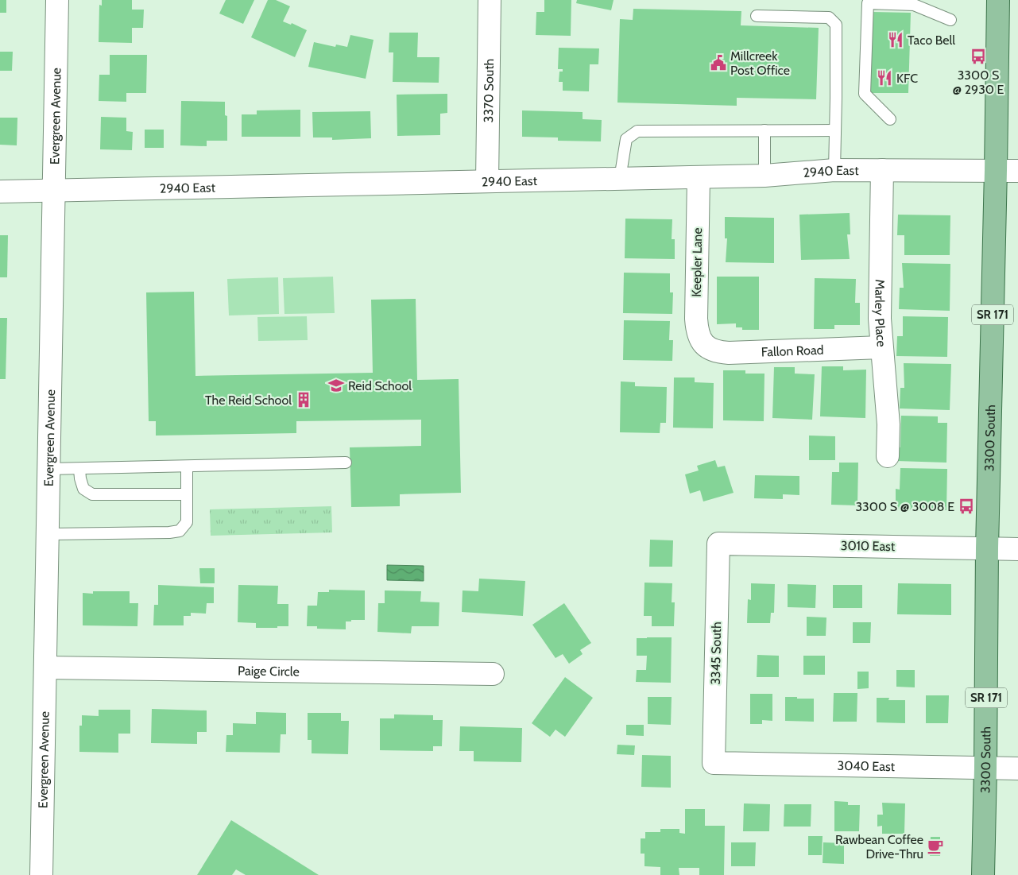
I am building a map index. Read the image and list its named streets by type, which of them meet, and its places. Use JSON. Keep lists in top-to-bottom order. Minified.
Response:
{"streets":{"main road":["SR 171","3300 South"],"street":["3370 South","Evergreen Avenue","2940 East","Keepler Lane","Marley Place","Fallon Road","3010 East","3345 South","Paige Circle","3040 East"]},"crossings":[["3370 South","2940 East"],["Evergreen Avenue","2940 East"],["Evergreen Avenue","Paige Circle"],["2940 East","Keepler Lane"],["2940 East","Marley Place"],["2940 East","3300 South"],["Keepler Lane","Fallon Road"],["Marley Place","Fallon Road"],["3300 South","3010 East"],["3300 South","3040 East"],["3010 East","3345 South"],["3345 South","3040 East"]],"places":{"restaurant":["Taco Bell","KFC"],"bus stop":["3300 S @ 2930 E","3300 S @ 3008 E"],"public building":["Millcreek Post Office"],"school or university":["Reid School"],"building":["The Reid School"],"cafe":["Rawbean Coffee Drive-Thru"]}}
